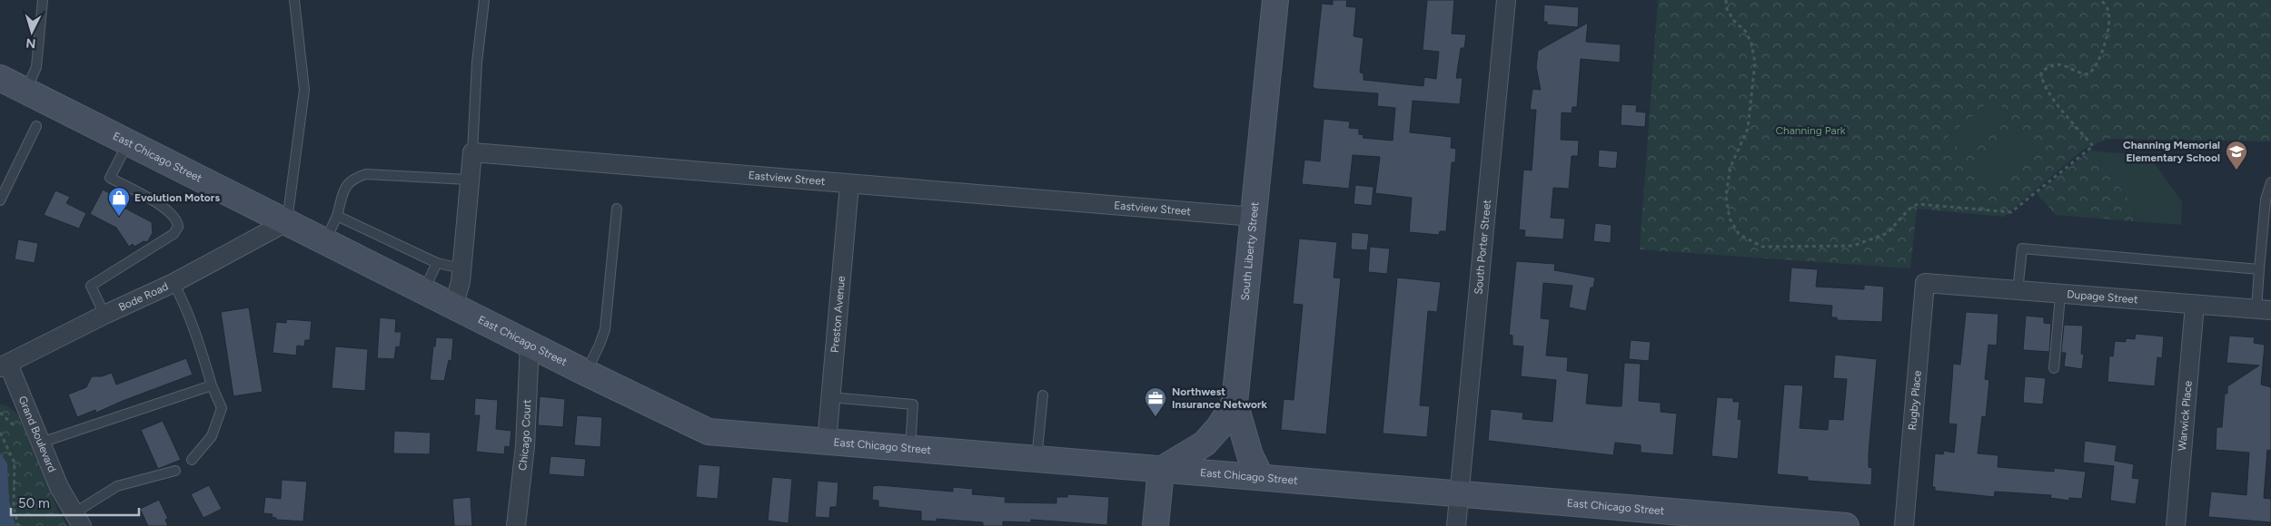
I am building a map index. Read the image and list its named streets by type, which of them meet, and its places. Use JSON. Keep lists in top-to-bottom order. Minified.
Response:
{"streets":{"main road":["East Chicago Street","South Liberty Street"],"street":["Eastview Street","South Porter Street","Bode Road","Dupage Street","Preston Avenue","Rugby Place","Warwick Place","Grand Boulevard","Chicago Court"]},"crossings":[["East Chicago Street","South Porter Street"],["East Chicago Street","South Liberty Street"],["East Chicago Street","Bode Road"],["East Chicago Street","Preston Avenue"],["East Chicago Street","Chicago Court"],["Eastview Street","South Liberty Street"],["Eastview Street","Preston Avenue"],["Bode Road","Grand Boulevard"],["Dupage Street","Rugby Place"],["Dupage Street","Warwick Place"]],"parks":["Channing Park"],"places":{"school or university":["Channing Memorial Elementary School"],"shop":["Evolution Motors"],"office":["Northwest Insurance Network"]},"scale_bar":"50 m","north":"bottom"}
